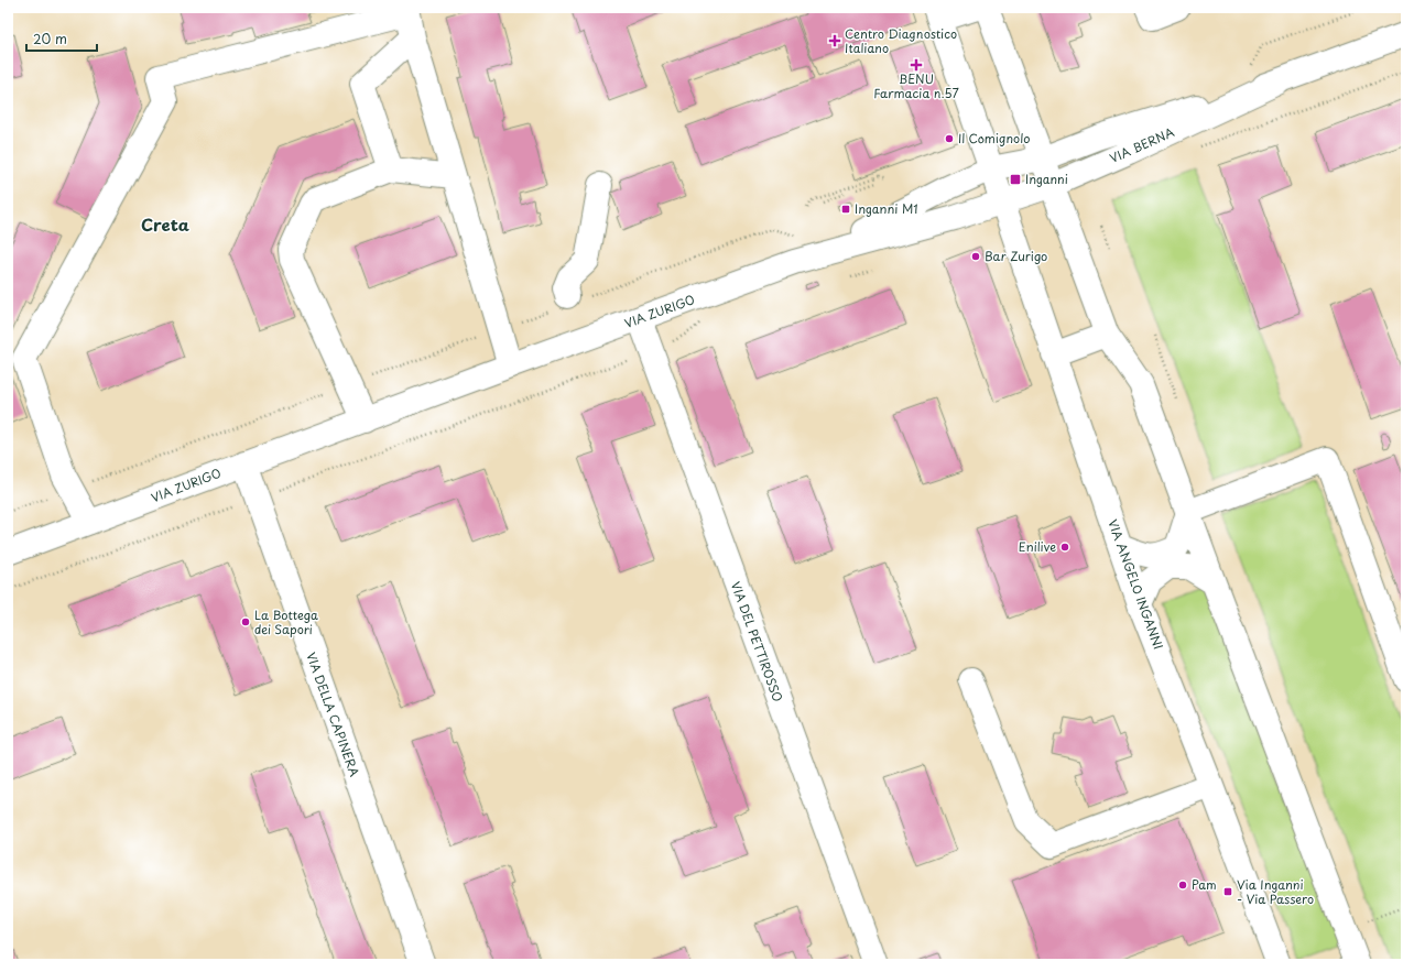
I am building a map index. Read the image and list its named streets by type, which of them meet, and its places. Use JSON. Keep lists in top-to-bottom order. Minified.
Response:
{"streets":{"street":["VIA BERNA","VIA ZURIGO","VIA ANGELO INGANNI","VIA DEL PETTIROSSO","VIA DELLA CAPINERA"]},"crossings":[["VIA BERNA","VIA ZURIGO"],["VIA BERNA","VIA ANGELO INGANNI"],["VIA ZURIGO","VIA ANGELO INGANNI"],["VIA ZURIGO","VIA DEL PETTIROSSO"],["VIA ZURIGO","VIA DELLA CAPINERA"]],"districts":["Creta"],"places":{"health":["Centro Diagnostico Italiano","BENU Farmacia n.57"],"other":["Il Comignolo","Bar Zurigo","Enilive","La Bottega dei Sapori","Pam"],"transit":["Inganni","Inganni M1","Via Inganni - Via Passero"]},"scale_bar":"20 m"}
